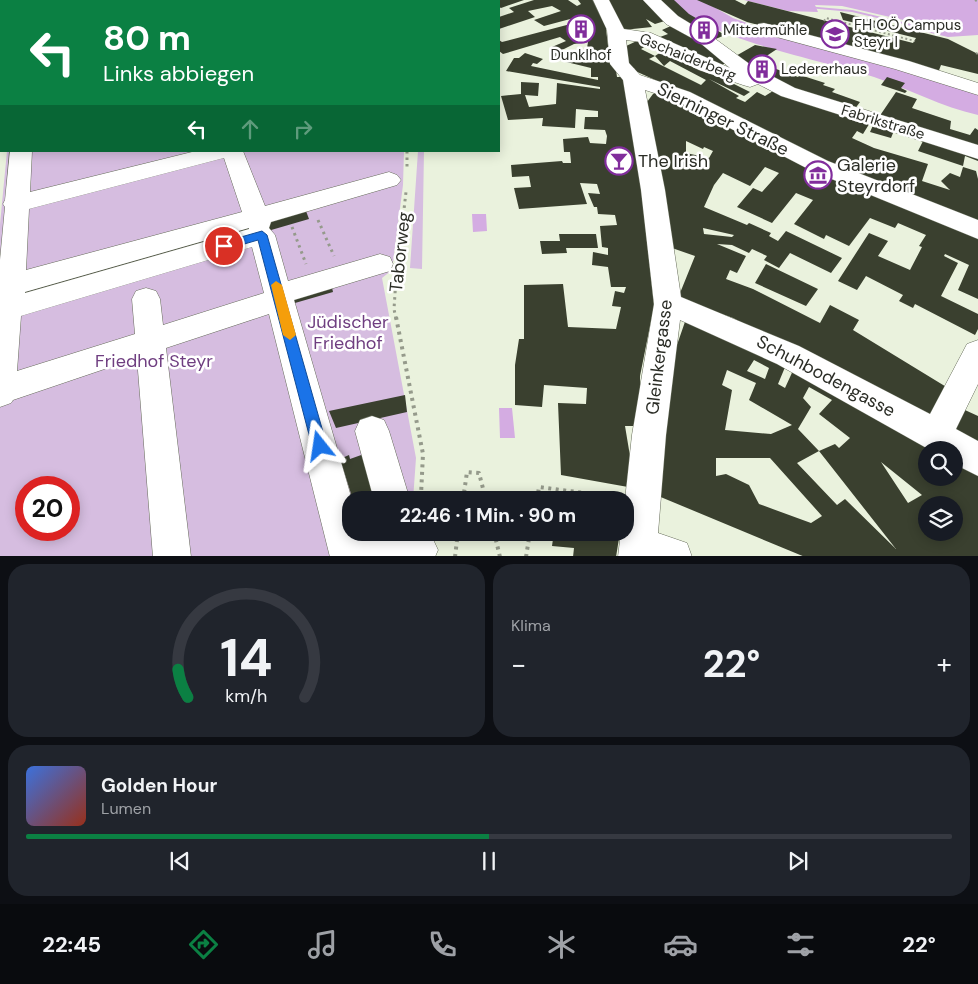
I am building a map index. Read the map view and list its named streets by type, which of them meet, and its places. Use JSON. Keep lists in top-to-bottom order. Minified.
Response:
{"streets":{"street":["Gschaiderberg","Sierninger Straße","Fabrikstraße","Gleinkergasse","Schuhbodengasse"],"path":["Taborweg"]},"crossings":[["Gschaiderberg","Fabrikstraße"],["Gschaiderberg","Gleinkergasse"],["Sierninger Straße","Gleinkergasse"],["Gleinkergasse","Schuhbodengasse"]],"parks":["Jüdischer Friedhof","Friedhof Steyr"],"places":{"building":["Dunklhof","Mittermühle","Ledererhaus"],"school or university":["FH OÖ Campus Steyr I"],"bar":["The Irish"],"museum":["Galerie Steyrdorf"]},"page":{"turn":["80 m","Links abbiegen"],"limit":"20","trip":"22:46 · 1 Min. · 90 m","tile":"Klima","heat":["−","22°","+"],"song":["Golden Hour","Lumen"],"tabs":["22:45","22°"],"gauge":["14","km/h"]}}
